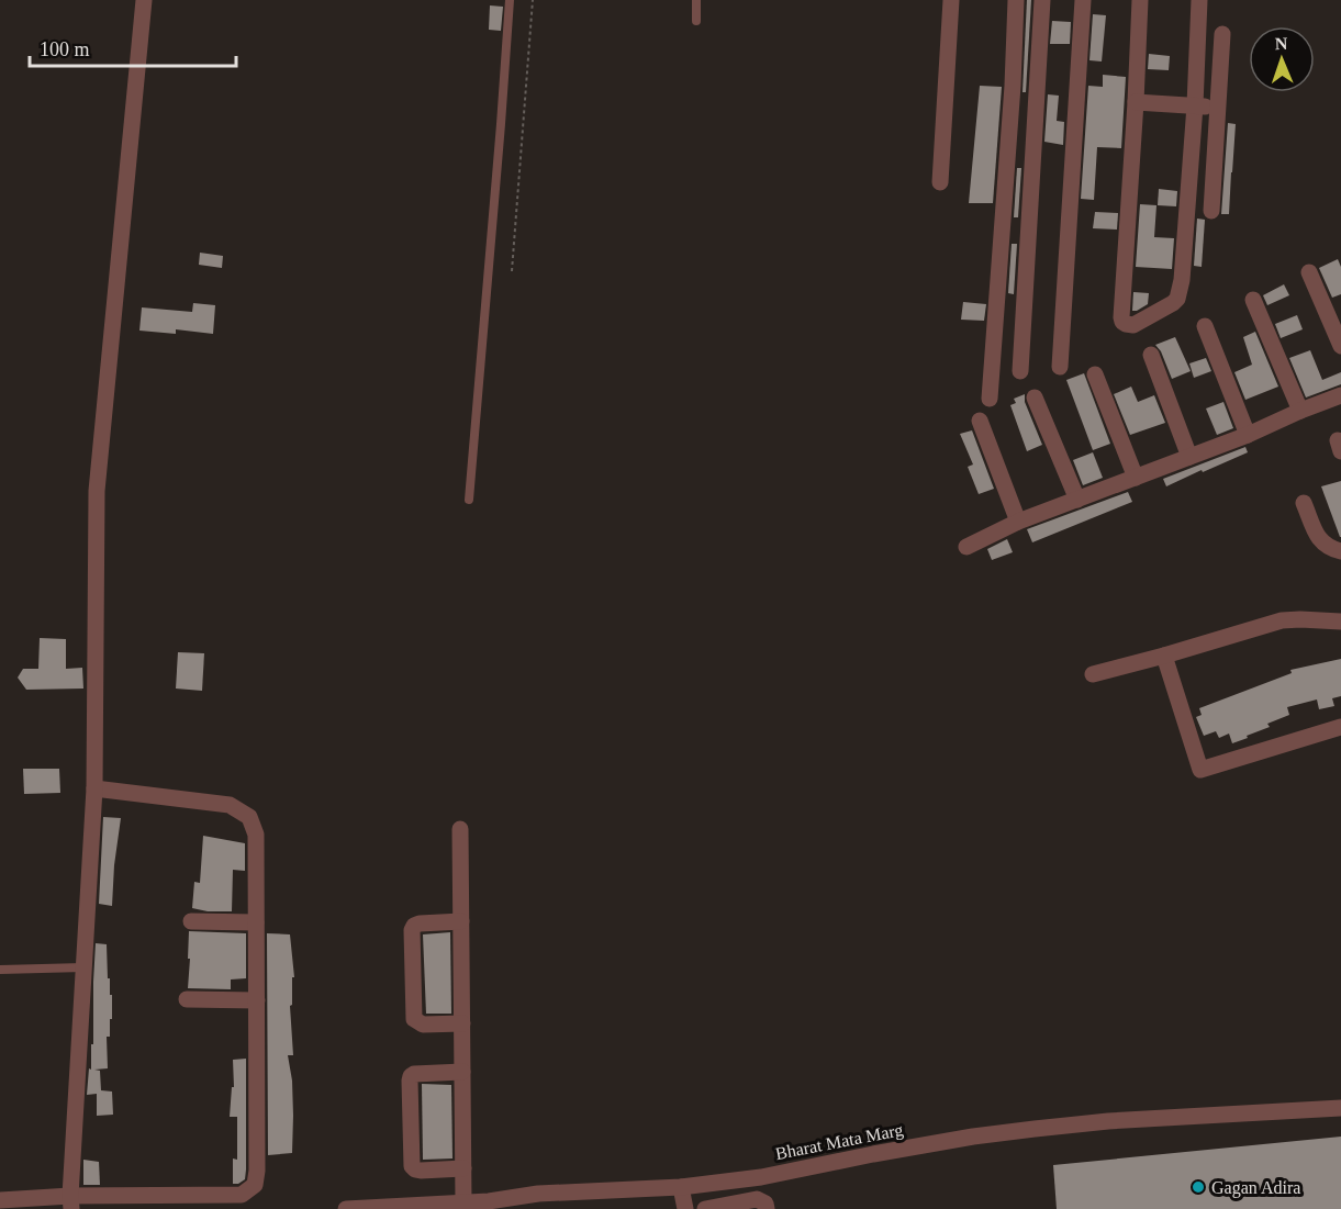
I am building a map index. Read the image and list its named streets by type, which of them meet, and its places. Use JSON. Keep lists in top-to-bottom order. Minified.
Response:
{"streets":{"street":["Bharat Mata Marg"]},"places":["Gagan Adira"],"scale_bar":"100 m","north":"top"}
